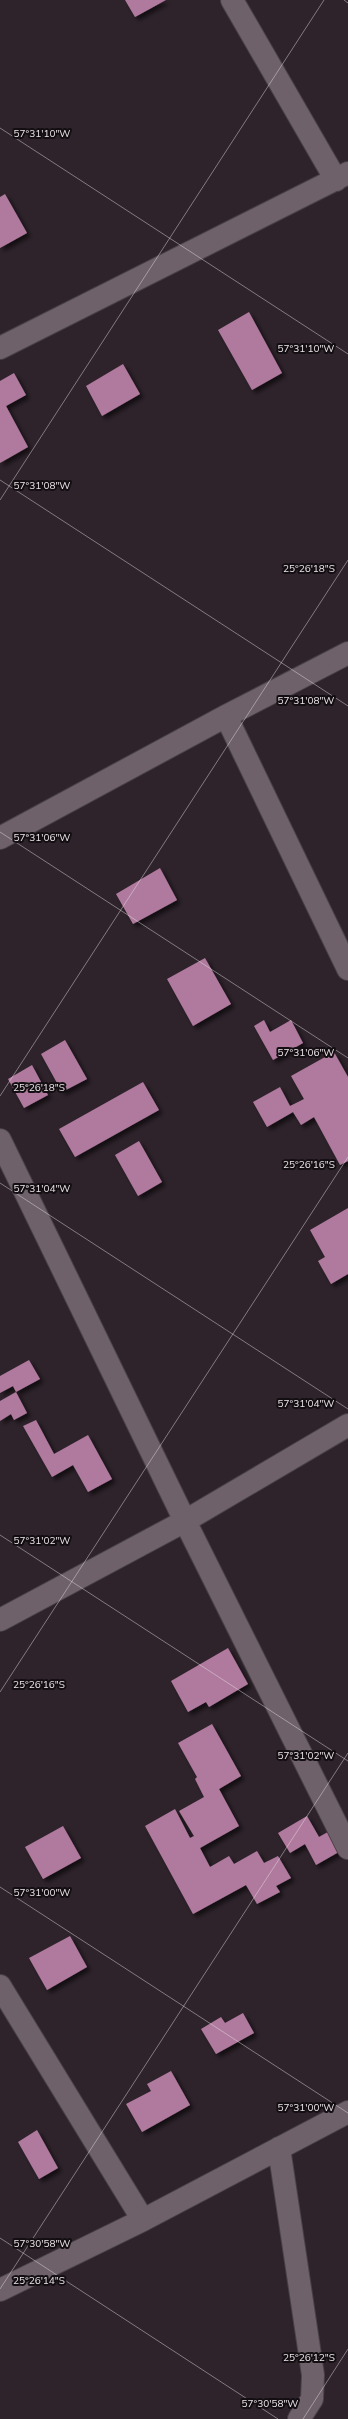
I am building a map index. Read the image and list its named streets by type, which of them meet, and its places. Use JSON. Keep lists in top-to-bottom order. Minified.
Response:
{"coordinates":["57°31'10\"W","57°31'08\"W","25°26'18\"S","57°31'06\"W","25°26'16\"S","57°31'04\"W","57°31'02\"W","57°31'00\"W","57°30'58\"W","25°26'14\"S","25°26'12\"S"]}
